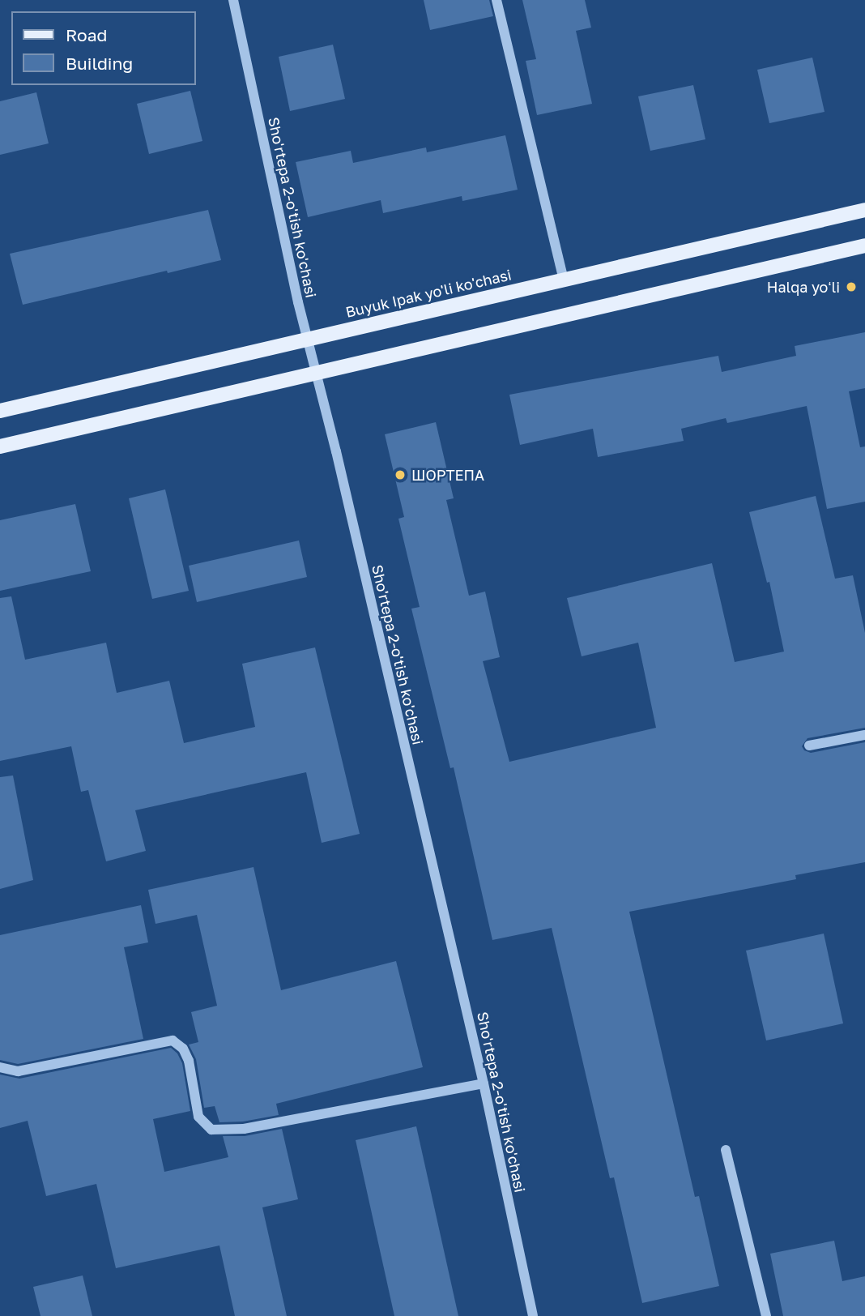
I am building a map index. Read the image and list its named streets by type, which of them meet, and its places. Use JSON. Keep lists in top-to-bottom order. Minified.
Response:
{"streets":{"main road":["Buyuk Ipak yo'li ko'chasi"],"street":["Sho'rtepa 2-o'tish ko'chasi"]},"crossings":[["Sho'rtepa 2-o'tish ko'chasi","Buyuk Ipak yo'li ko'chasi"]],"places":["Halqa yoʻli","ШОРТЕПА"],"legend":["Road","Building"]}
